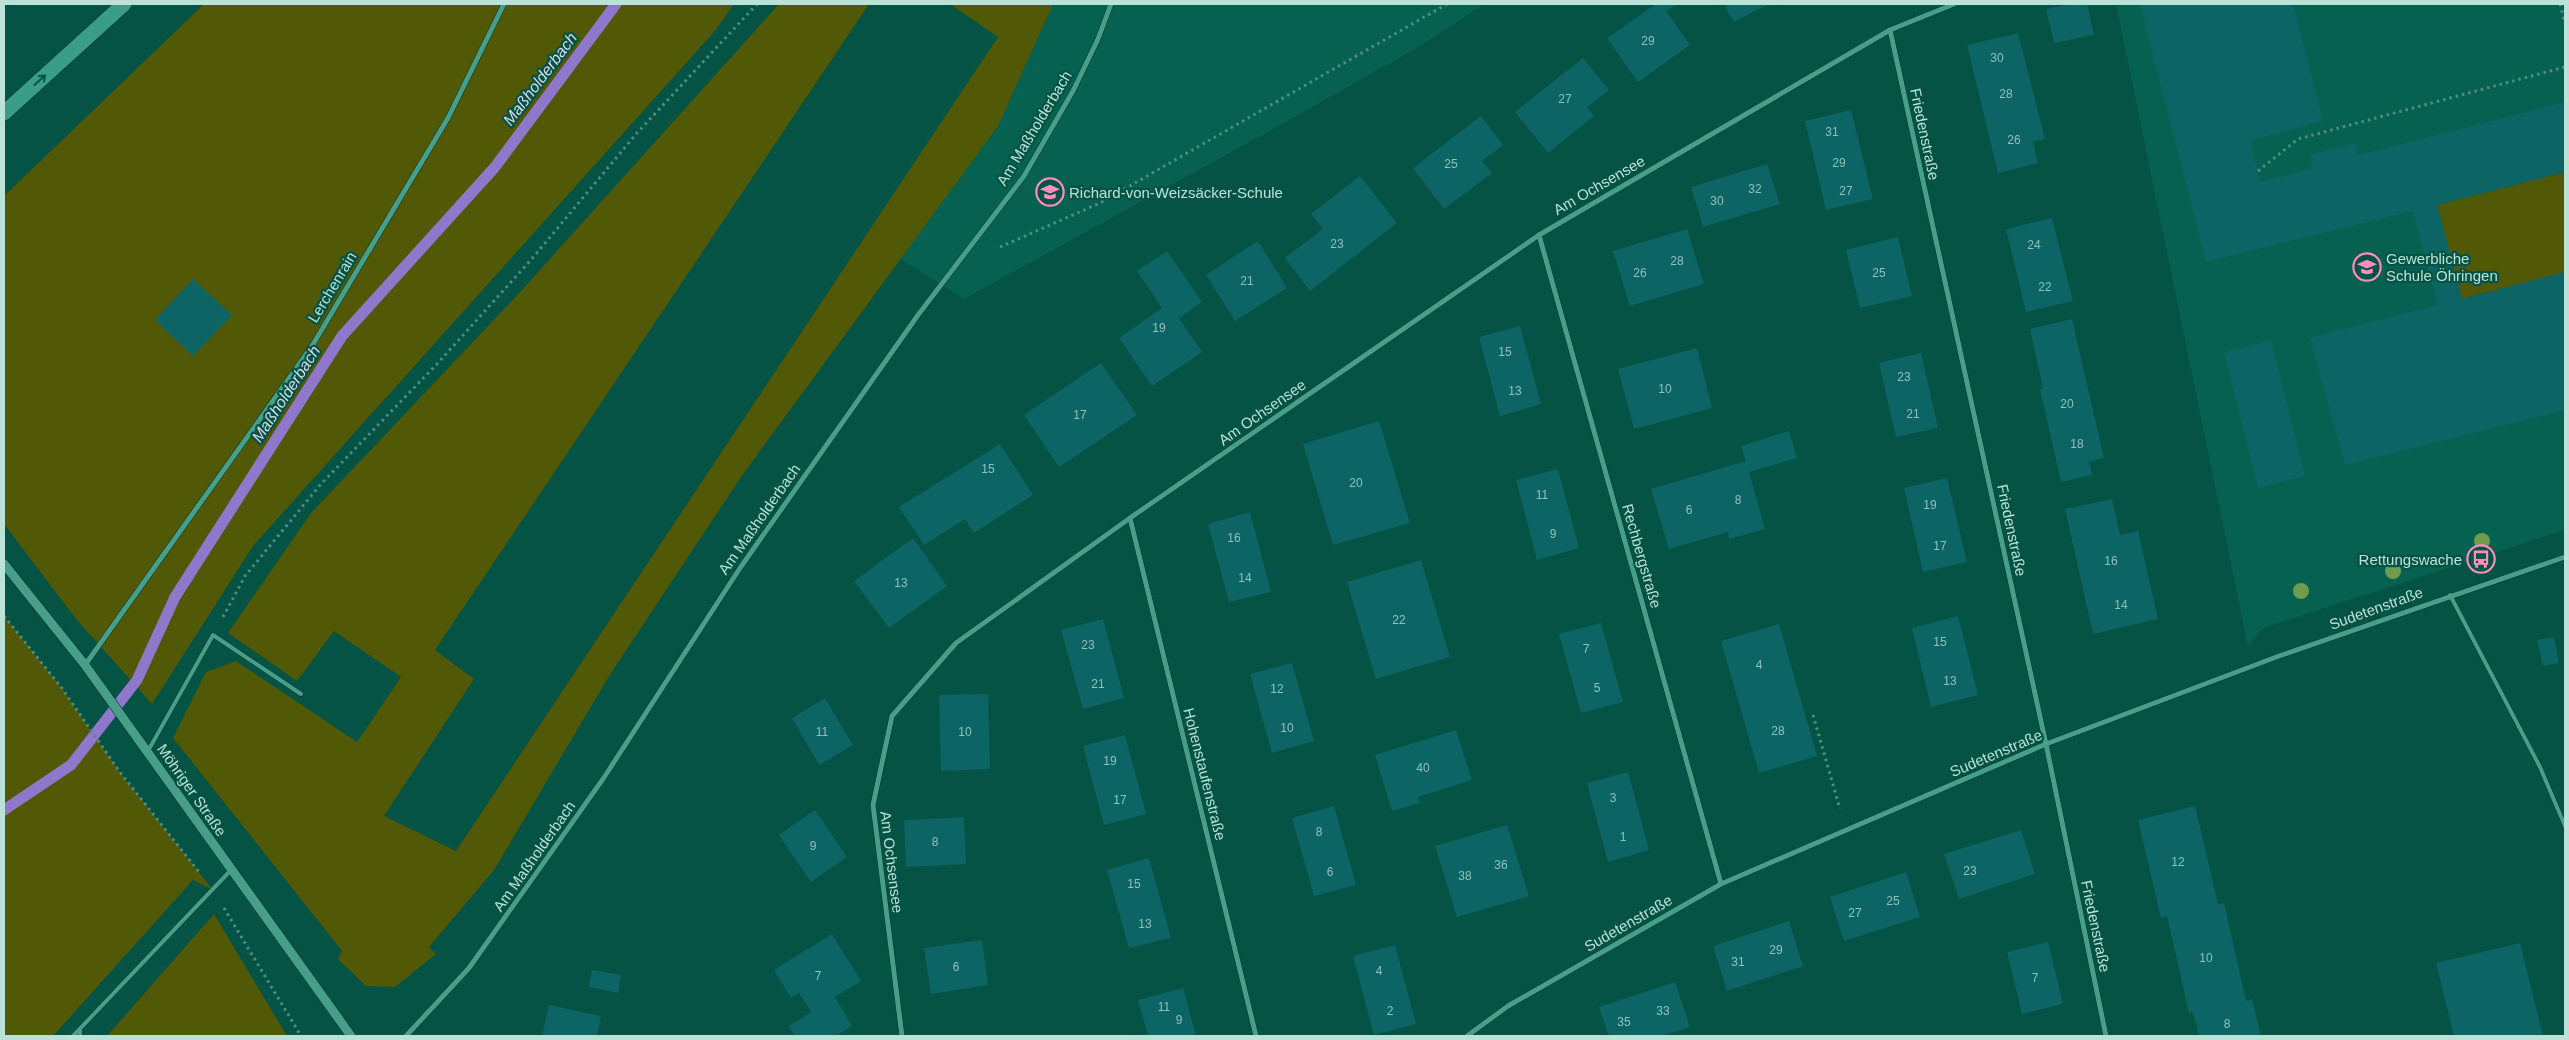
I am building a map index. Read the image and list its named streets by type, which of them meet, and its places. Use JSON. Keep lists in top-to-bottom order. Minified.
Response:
{"streets":{"street":["Am Maßholderbach","Friedenstraße","Am Ochsensee","Lerchenrain","Rechbergstraße","Sudetenstraße","Hohenstaufenstraße","Möhriger Straße"]},"crossings":[["Friedenstraße","Am Ochsensee"],["Friedenstraße","Sudetenstraße"],["Am Ochsensee","Rechbergstraße"],["Am Ochsensee","Hohenstaufenstraße"],["Lerchenrain","Möhriger Straße"],["Rechbergstraße","Sudetenstraße"]],"water":["Maßholderbach"],"places":{"school or university":["Richard-von-Weizsäcker-Schule","Gewerbliche Schule Öhringen"],"bus stop":["Rettungswache"]},"house_numbers":["29","30","28","27","31","26","29","25","32","27","30","23","24","28","26","25","21","22","19","15","23","10","13","20","21","17","18","15","20","11","8","19","6","9","16","17","16","14","13","14","22","15","23","7","4","13","21","5","12","10","28","11","10","19","40","3","17","8","1","8","9","12","36","23","6","38","15","25","27","13","29","10","31","6","4","7","7","11","2","33","9","35","8"]}
